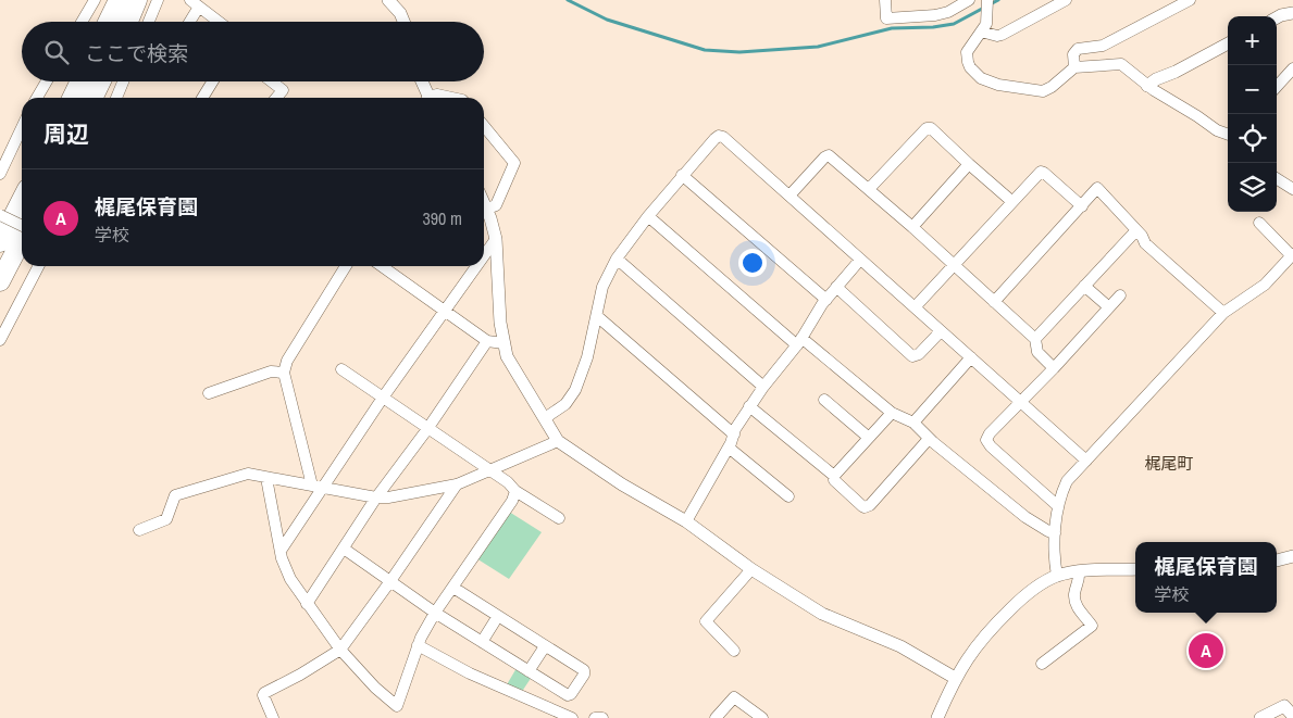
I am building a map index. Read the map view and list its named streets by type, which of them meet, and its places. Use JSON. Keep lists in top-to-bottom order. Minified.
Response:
{"districts":["梶尾町"],"page":{"map_buttons":["+","−"],"search":"ここで検索","heading":"周辺","list":[{"mark":"A","name":"梶尾保育園","note":"学校","value":"390 m"}],"popup":["梶尾保育園","学校"],"pins":"A"}}
